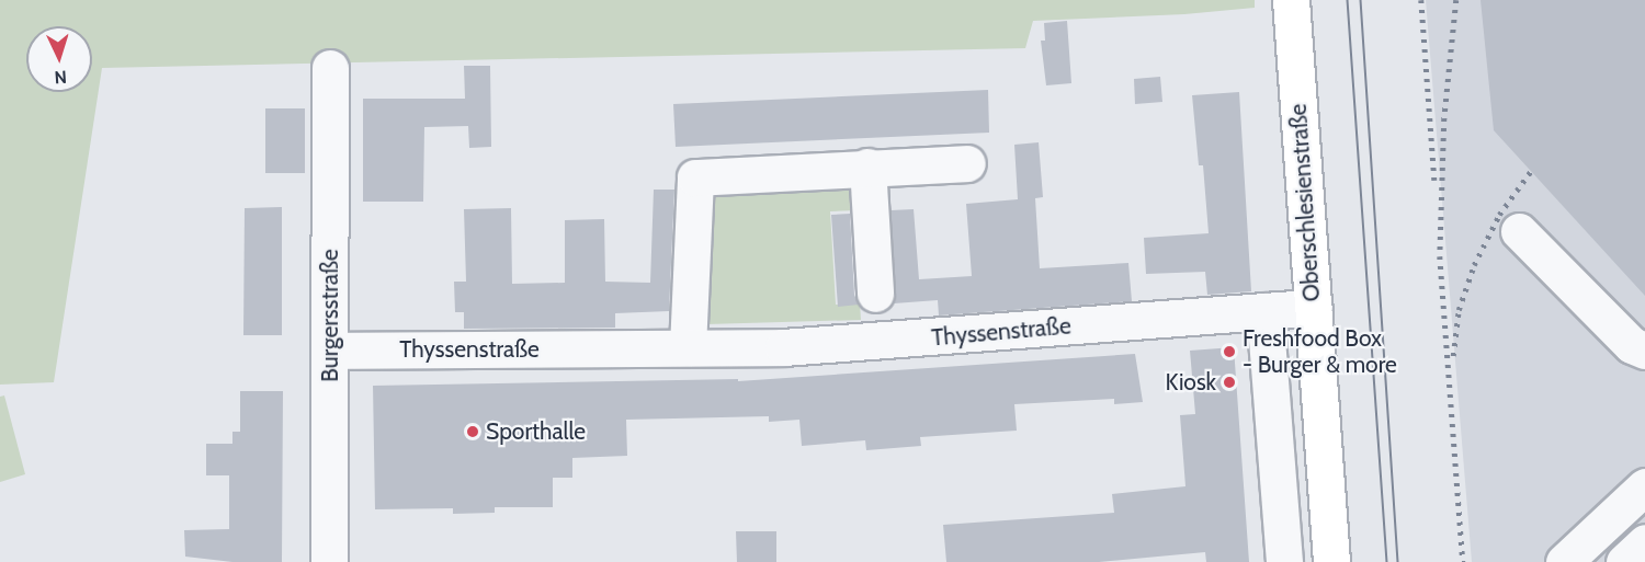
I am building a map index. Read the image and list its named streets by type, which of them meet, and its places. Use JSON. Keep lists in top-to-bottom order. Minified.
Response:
{"streets":{"main road":["Oberschlesienstraße"],"street":["Burgersstraße","Thyssenstraße"]},"crossings":[["Oberschlesienstraße","Thyssenstraße"],["Burgersstraße","Thyssenstraße"]],"places":["Freshfood Box - Burger & more","Kiosk","Sporthalle"],"north":"bottom"}
